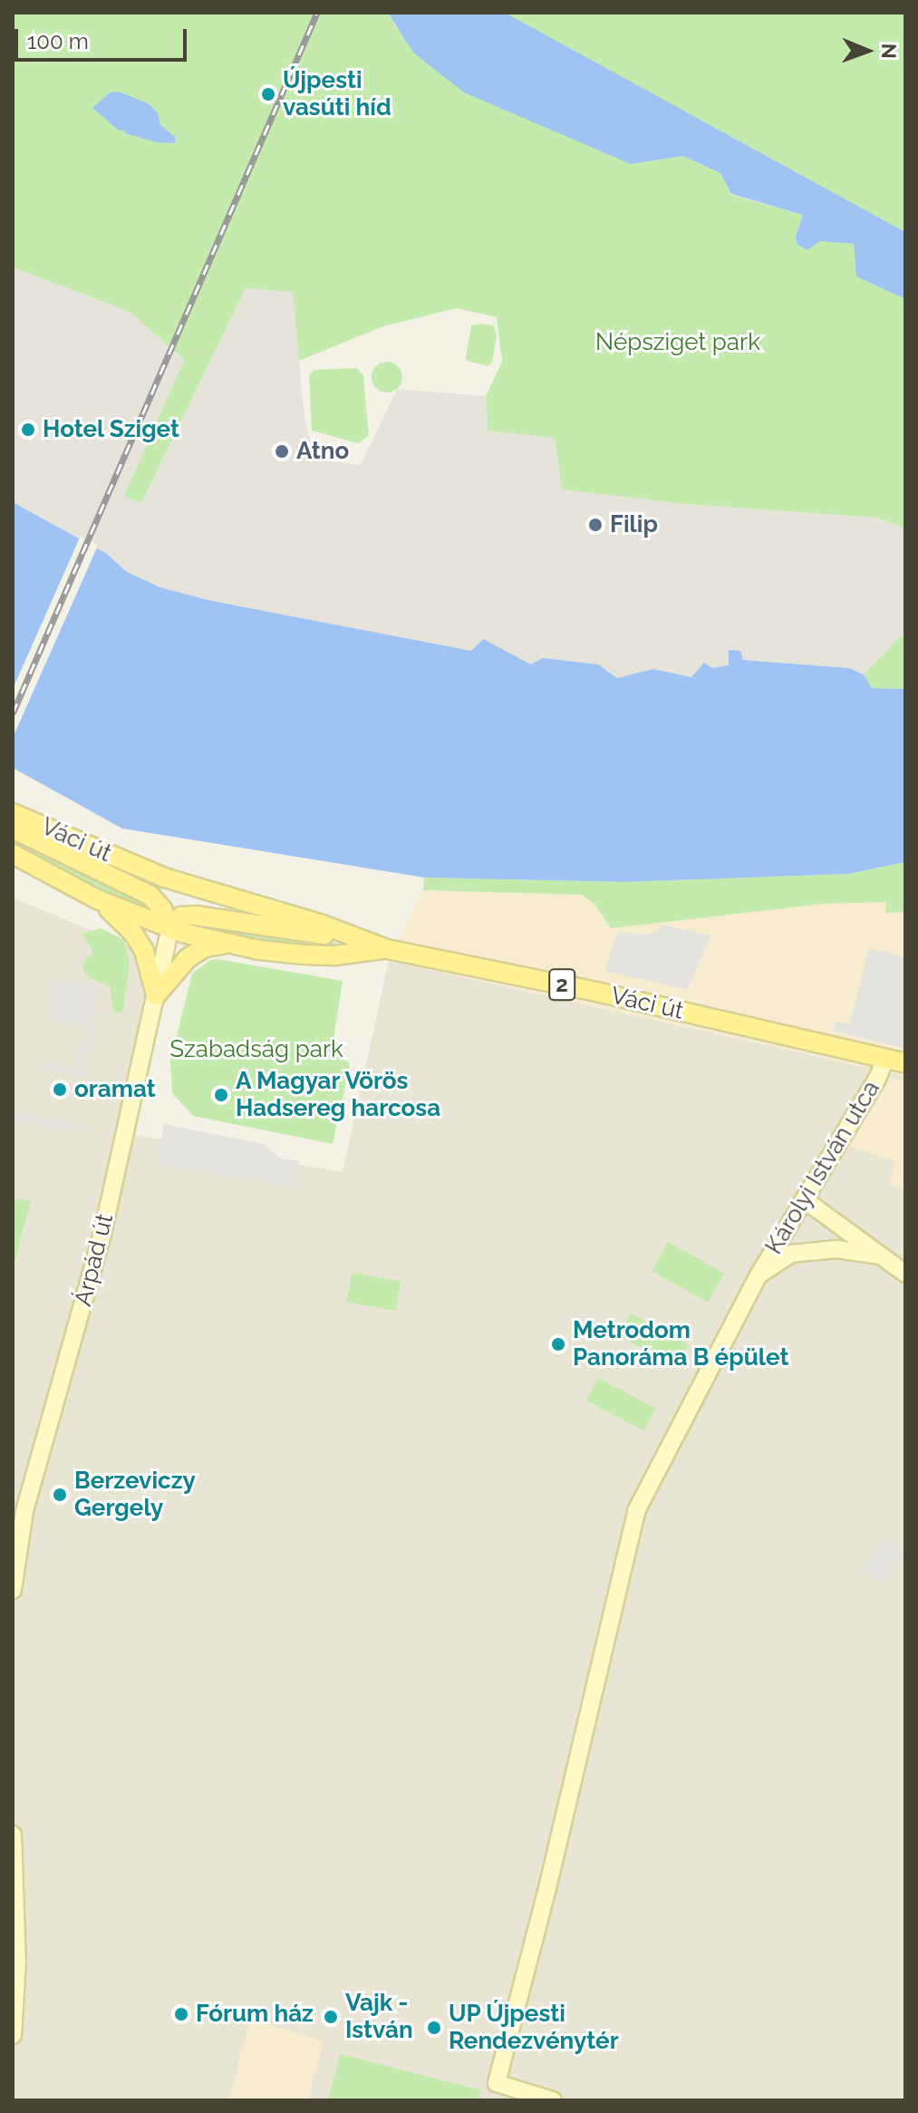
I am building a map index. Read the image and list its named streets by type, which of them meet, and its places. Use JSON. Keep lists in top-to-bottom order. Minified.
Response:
{"streets":{"main road":["Váci út","2"],"street":["Károlyi István utca","Árpád út"]},"crossings":[["Váci út","Károlyi István utca"],["Váci út","Árpád út"]],"parks":["Népsziget park","Szabadság park"],"places":["Újpesti vasúti híd","Hotel Sziget","Atno","Filip","oramat","A Magyar Vörös Hadsereg harcosa","Metrodom Panoráma B épület","Berzeviczy Gergely","Fórum ház","Vajk - István","UP Újpesti Rendezvénytér"],"scale_bar":"100 m","north":"right"}
